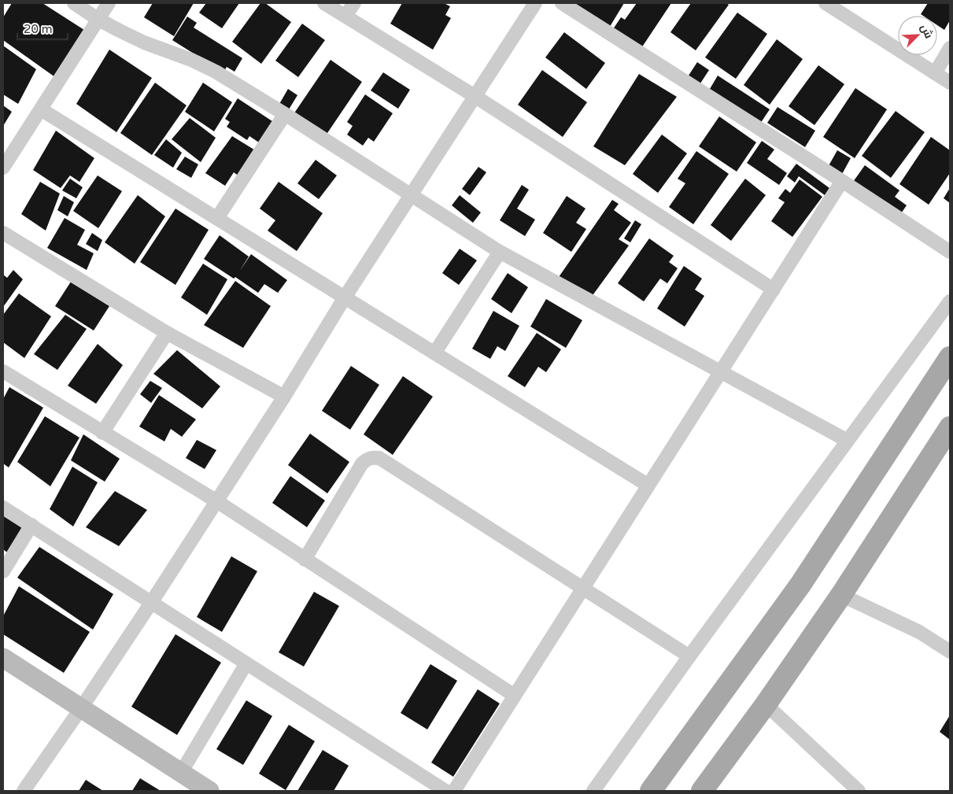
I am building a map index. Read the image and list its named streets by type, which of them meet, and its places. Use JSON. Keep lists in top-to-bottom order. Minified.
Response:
{"scale_bar":"20 m","north":"top right"}
